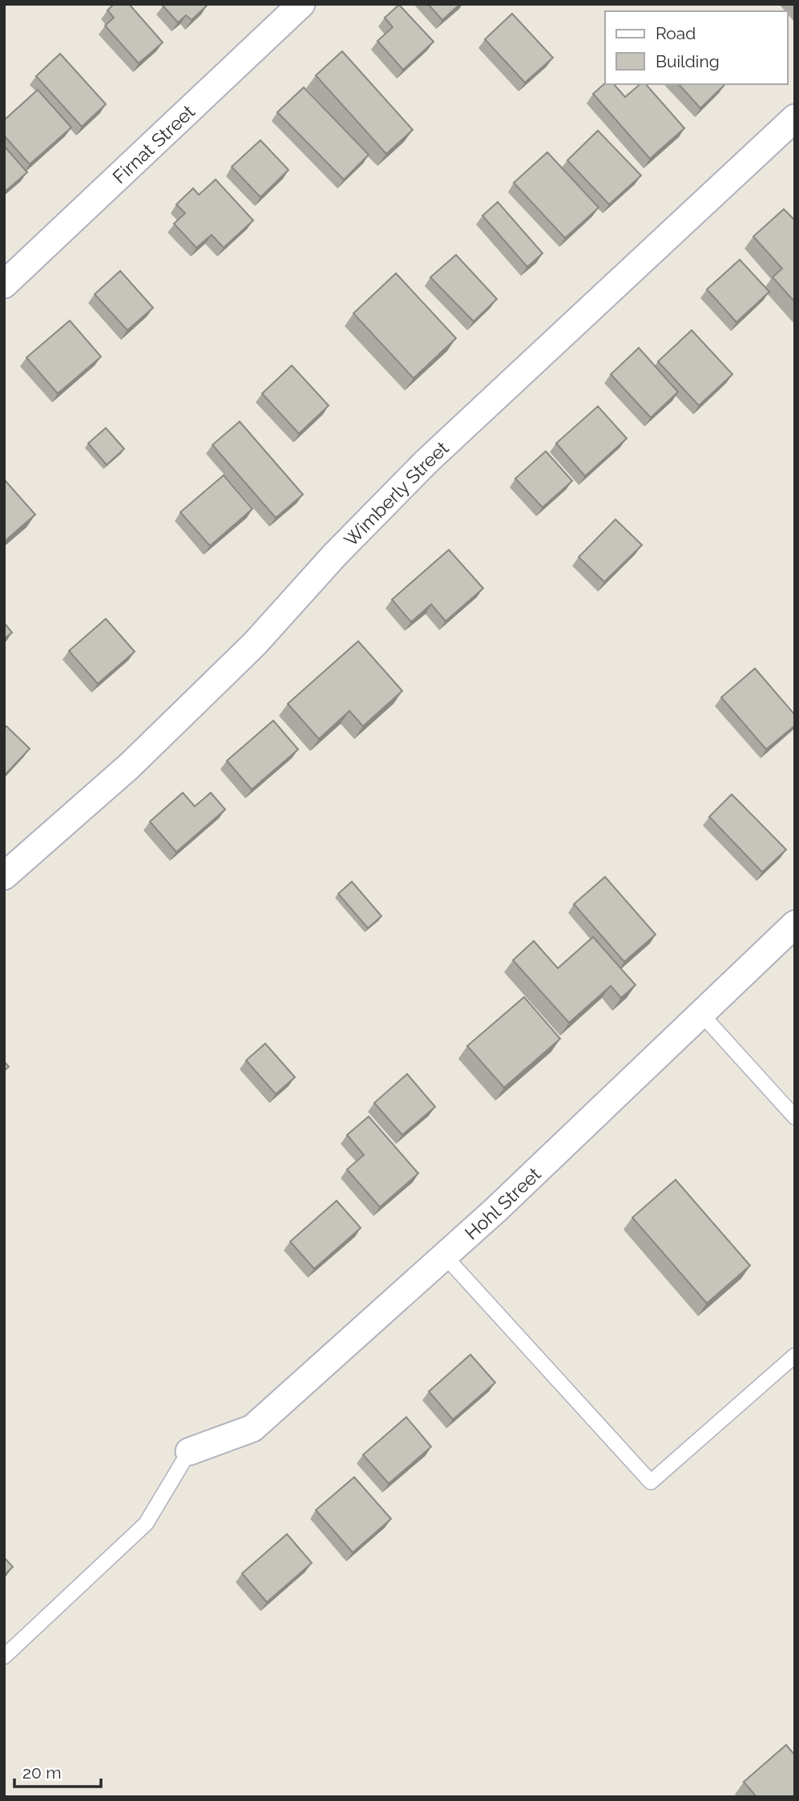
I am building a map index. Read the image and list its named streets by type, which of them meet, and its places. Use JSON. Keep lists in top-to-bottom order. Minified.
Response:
{"streets":{"street":["Firnat Street","Wimberly Street","Hohl Street"]},"legend":["Road","Building"],"scale_bar":"20 m"}
